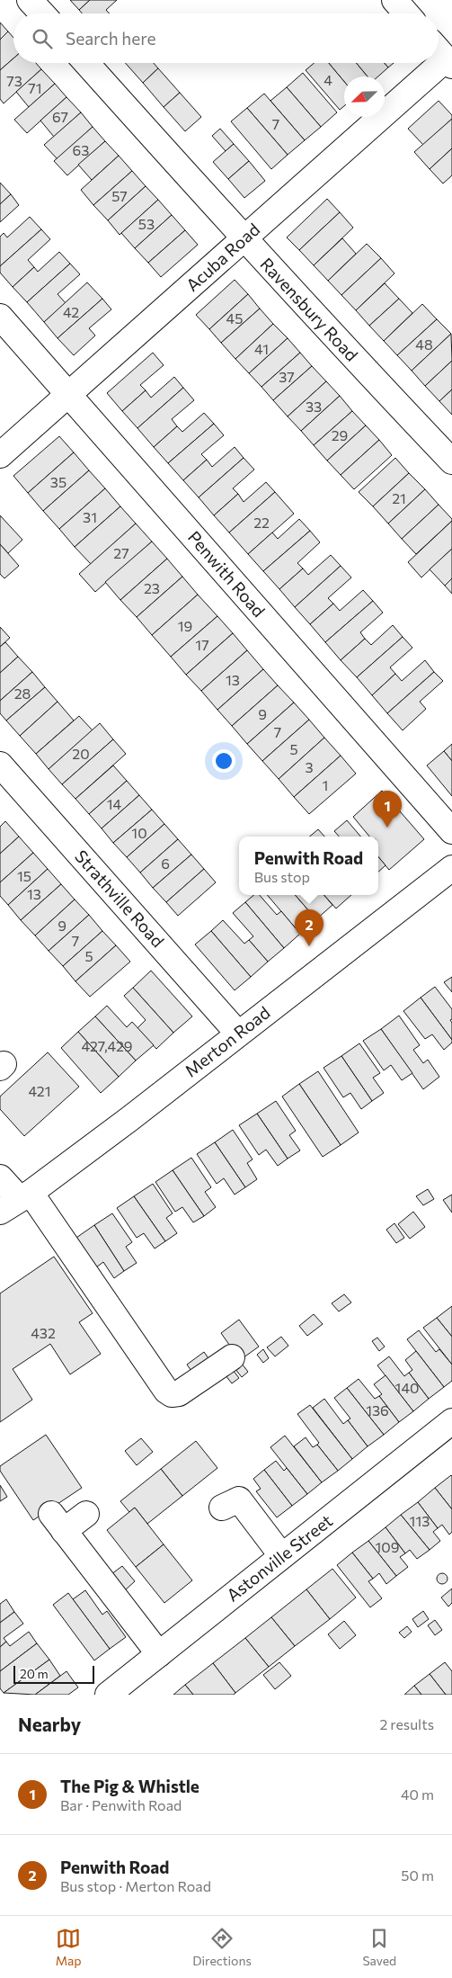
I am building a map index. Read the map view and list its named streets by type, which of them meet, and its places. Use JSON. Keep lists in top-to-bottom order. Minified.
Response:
{"streets":{"street":["Acuba Road","Ravensbury Road","Penwith Road","Strathville Road","Merton Road","Astonville Street"]},"crossings":[["Acuba Road","Ravensbury Road"],["Acuba Road","Penwith Road"],["Strathville Road","Merton Road"]],"house_numbers":["4","73","71","67","7","63","57","53","42","45","48","41","37","33","29","35","21","31","22","27","23","19","17","13","28","9","7","5","20","3","1","14","10","6","15","13","9","7","5","427,429","421","432","140","136","113","109"],"scale_bar":"20 m","north":"bottom left","page":{"search":"Search here","pins":["1","2"],"popup":["Penwith Road","Bus stop"],"scale":"20 m","heading":["Nearby","2 results"],"list":[{"mark":"1","name":"The Pig & Whistle","note":"Bar · Penwith Road","value":"40 m"},{"mark":"2","name":"Penwith Road","note":"Bus stop · Merton Road","value":"50 m"}],"nav":["Map","Directions","Saved"]}}
